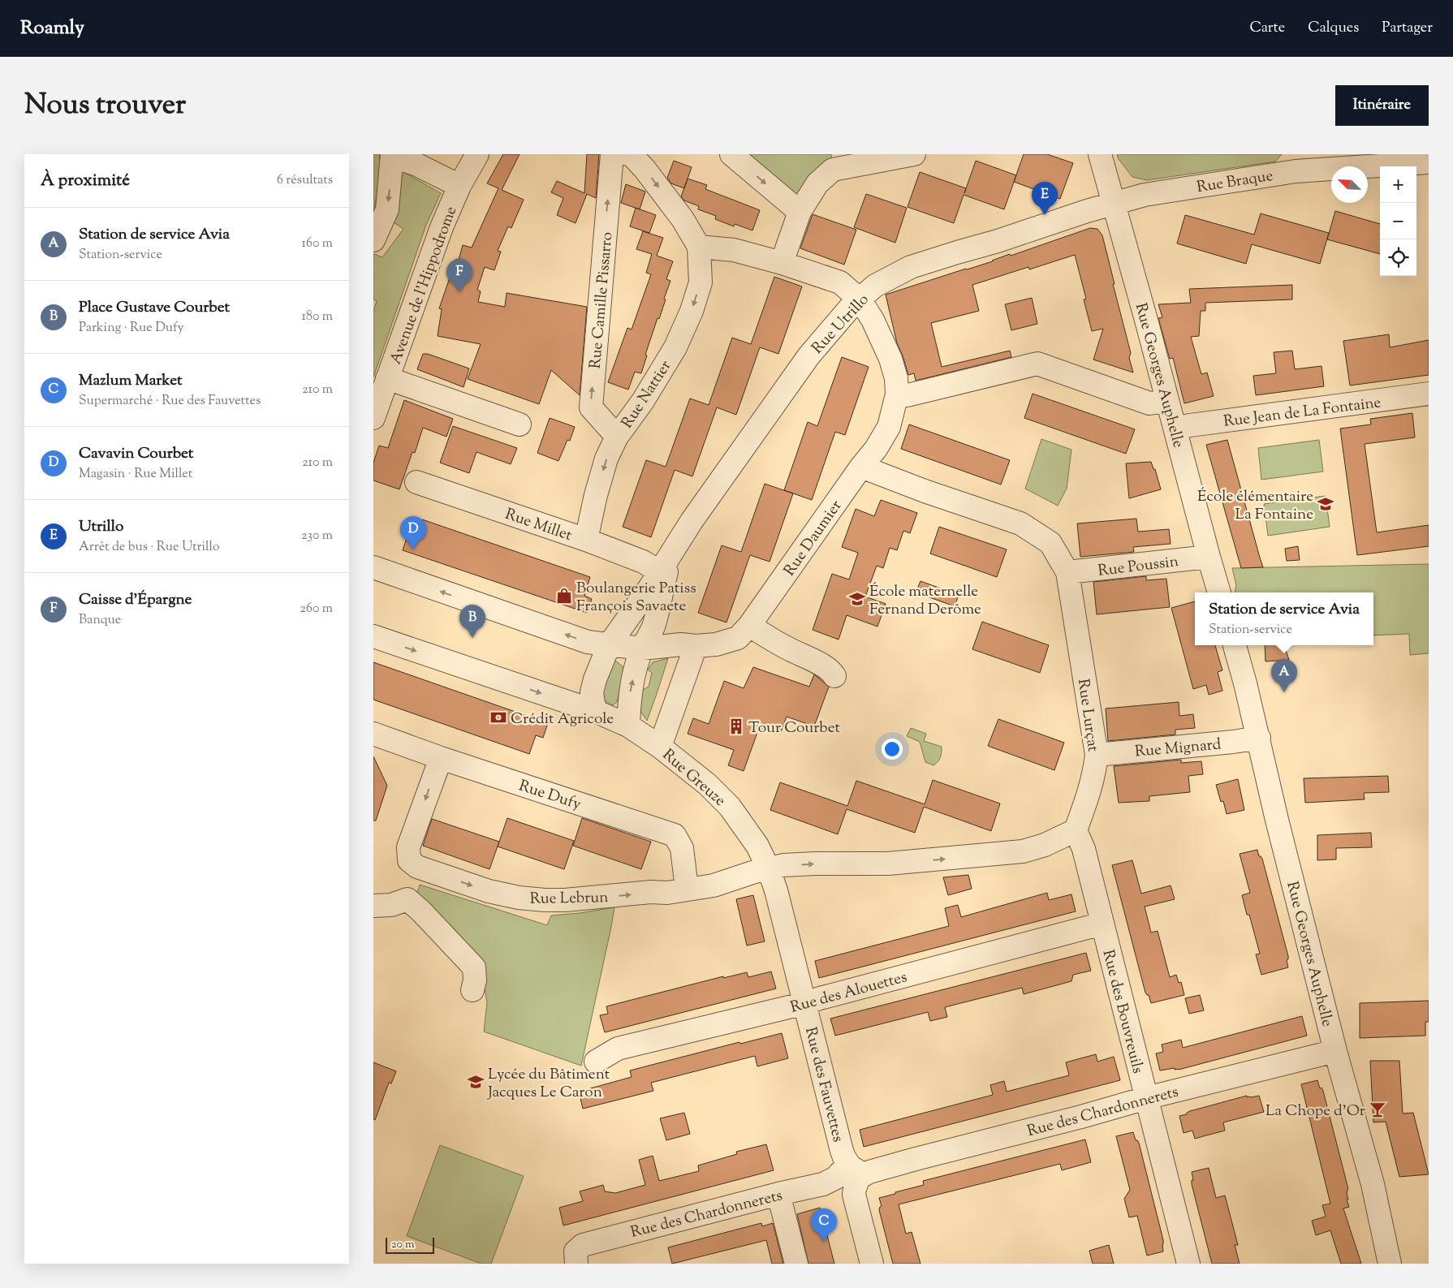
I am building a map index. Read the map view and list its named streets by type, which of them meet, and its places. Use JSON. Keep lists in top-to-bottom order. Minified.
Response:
{"streets":{"street":["Rue Braque","Avenue de l'Hippodrome","Rue Camille Pissarro","Rue Utrillo","Rue Georges Auphelle","Rue Nattier","Rue Jean de La Fontaine","Rue Millet","Rue Daumier","Rue Poussin","Rue Lurçat","Rue Mignard","Rue Greuze","Rue Dufy","Rue Lebrun","Rue des Alouettes","Rue des Bouvreuils","Rue des Fauvettes","Rue des Chardonnerets"]},"crossings":[["Rue Braque","Rue Utrillo"],["Rue Braque","Rue Georges Auphelle"],["Rue Camille Pissarro","Rue Nattier"],["Rue Utrillo","Rue Georges Auphelle"],["Rue Utrillo","Rue Millet"],["Rue Utrillo","Rue Daumier"],["Rue Utrillo","Rue Greuze"],["Rue Georges Auphelle","Rue Jean de La Fontaine"],["Rue Georges Auphelle","Rue Poussin"],["Rue Georges Auphelle","Rue Mignard"],["Rue Georges Auphelle","Rue des Chardonnerets"],["Rue Nattier","Rue Millet"],["Rue Daumier","Rue Lurçat"],["Rue Poussin","Rue Lurçat"],["Rue Lurçat","Rue Mignard"],["Rue Lurçat","Rue des Bouvreuils"],["Rue Greuze","Rue Lebrun"],["Rue Greuze","Rue des Fauvettes"],["Rue Dufy","Rue Lebrun"],["Rue Lebrun","Rue des Fauvettes"],["Rue des Alouettes","Rue des Bouvreuils"],["Rue des Alouettes","Rue des Fauvettes"],["Rue des Bouvreuils","Rue des Chardonnerets"],["Rue des Fauvettes","Rue des Chardonnerets"]],"one_way":["Rue Camille Pissarro","Rue Nattier","Rue Greuze"],"places":{"school or university":["École élémentaire La Fontaine","École maternelle Fernand Derôme","Lycée du Bâtiment Jacques Le Caron"],"shop":["Boulangerie Patiss François Savaete"],"bank":["Crédit Agricole"],"building":["Tour Courbet"],"bar":["La Chope d'Or"]},"scale_bar":"20 m","north":"top left","page":{"header":"Roamly","nav":["Carte","Calques","Partager"],"title":"Nous trouver","buttons":"Itinéraire","heading":["À proximité","6 résultats"],"map_buttons":["+","−"],"pins":["E","F","D","B","A","C"],"list":[{"mark":"A","name":"Station de service Avia","note":"Station-service","value":"160 m"},{"mark":"B","name":"Place Gustave Courbet","note":"Parking · Rue Dufy","value":"180 m"},{"mark":"C","name":"Mazlum Market","note":"Supermarché · Rue des Fauvettes","value":"210 m"},{"mark":"D","name":"Cavavin Courbet","note":"Magasin · Rue Millet","value":"210 m"},{"mark":"E","name":"Utrillo","note":"Arrêt de bus · Rue Utrillo","value":"230 m"},{"mark":"F","name":"Caisse d'Épargne","note":"Banque","value":"260 m"}],"popup":["Station de service Avia","Station-service"],"scale":"20 m"}}
